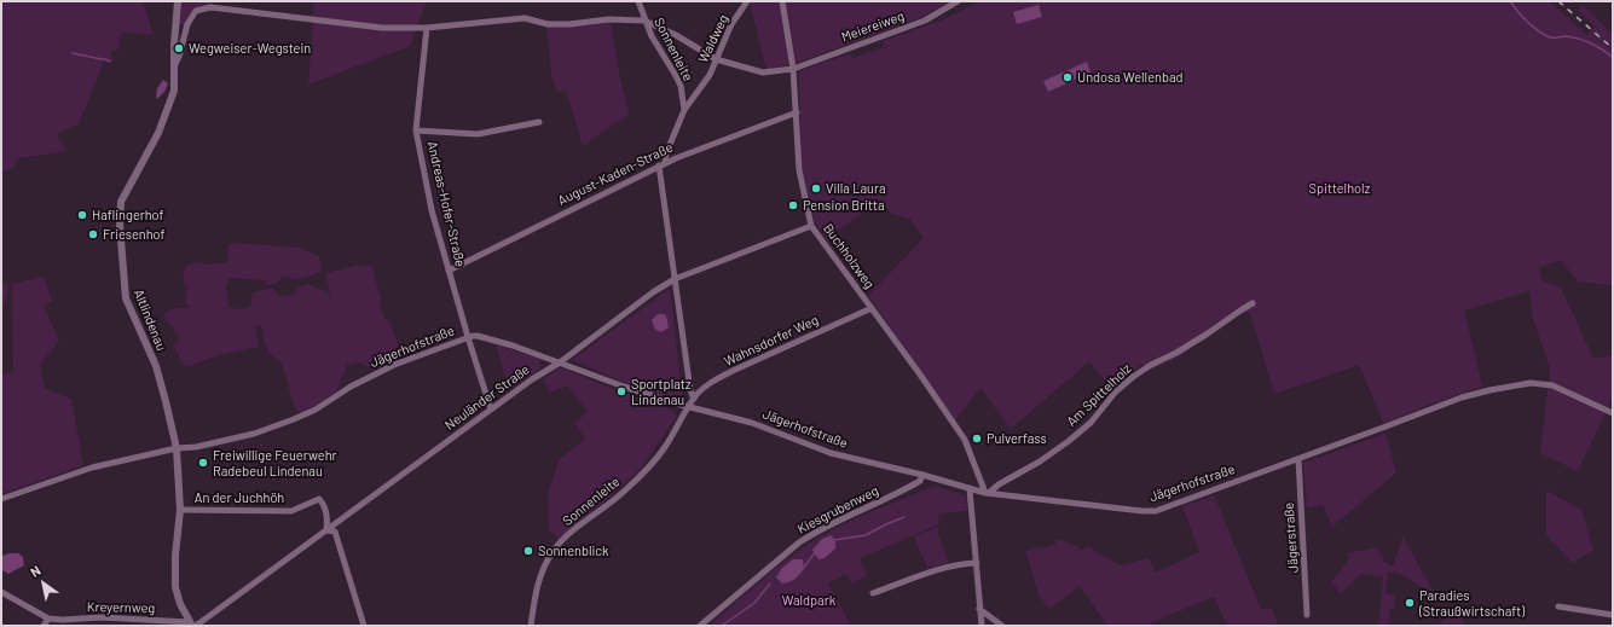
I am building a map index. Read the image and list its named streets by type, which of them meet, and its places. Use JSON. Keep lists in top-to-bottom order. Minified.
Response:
{"streets":{"street":["Meiereiweg","Waldweg","Sonnenleite","August-Kaden-Straße","Andreas-Hofer-Straße","Buchholzweg","Altlindenau","Wahnsdorfer Weg","Jägerhofstraße","Am Spittelholz","Neuländer Straße","An der Juchhöh","Kiesgrubenweg","Jägerstraße","Kreyernweg"]},"crossings":[["Meiereiweg","Waldweg"],["Meiereiweg","Sonnenleite"],["Meiereiweg","Buchholzweg"],["Waldweg","Sonnenleite"],["Sonnenleite","Wahnsdorfer Weg"],["Sonnenleite","Jägerhofstraße"],["August-Kaden-Straße","Andreas-Hofer-Straße"],["August-Kaden-Straße","Buchholzweg"],["Andreas-Hofer-Straße","Altlindenau"],["Andreas-Hofer-Straße","Jägerhofstraße"],["Andreas-Hofer-Straße","Neuländer Straße"],["Buchholzweg","Wahnsdorfer Weg"],["Buchholzweg","Jägerhofstraße"],["Buchholzweg","Am Spittelholz"],["Buchholzweg","Neuländer Straße"],["Altlindenau","Jägerhofstraße"],["Altlindenau","Neuländer Straße"],["Altlindenau","An der Juchhöh"],["Altlindenau","Kreyernweg"],["Wahnsdorfer Weg","Jägerhofstraße"],["Jägerhofstraße","Am Spittelholz"],["Jägerhofstraße","Neuländer Straße"],["Jägerhofstraße","Kiesgrubenweg"],["Jägerhofstraße","Jägerstraße"],["Neuländer Straße","An der Juchhöh"],["Neuländer Straße","Kreyernweg"]],"parks":["Spittelholz","Waldpark"],"places":["Wegweiser-Wegstein","Undosa Wellenbad","Villa Laura","Pension Britta","Haflingerhof","Friesenhof","Sportplatz Lindenau","Pulverfass","Freiwillige Feuerwehr Radebeul Lindenau","Sonnenblick","Paradies (Straußwirtschaft)"],"north":"top left"}
